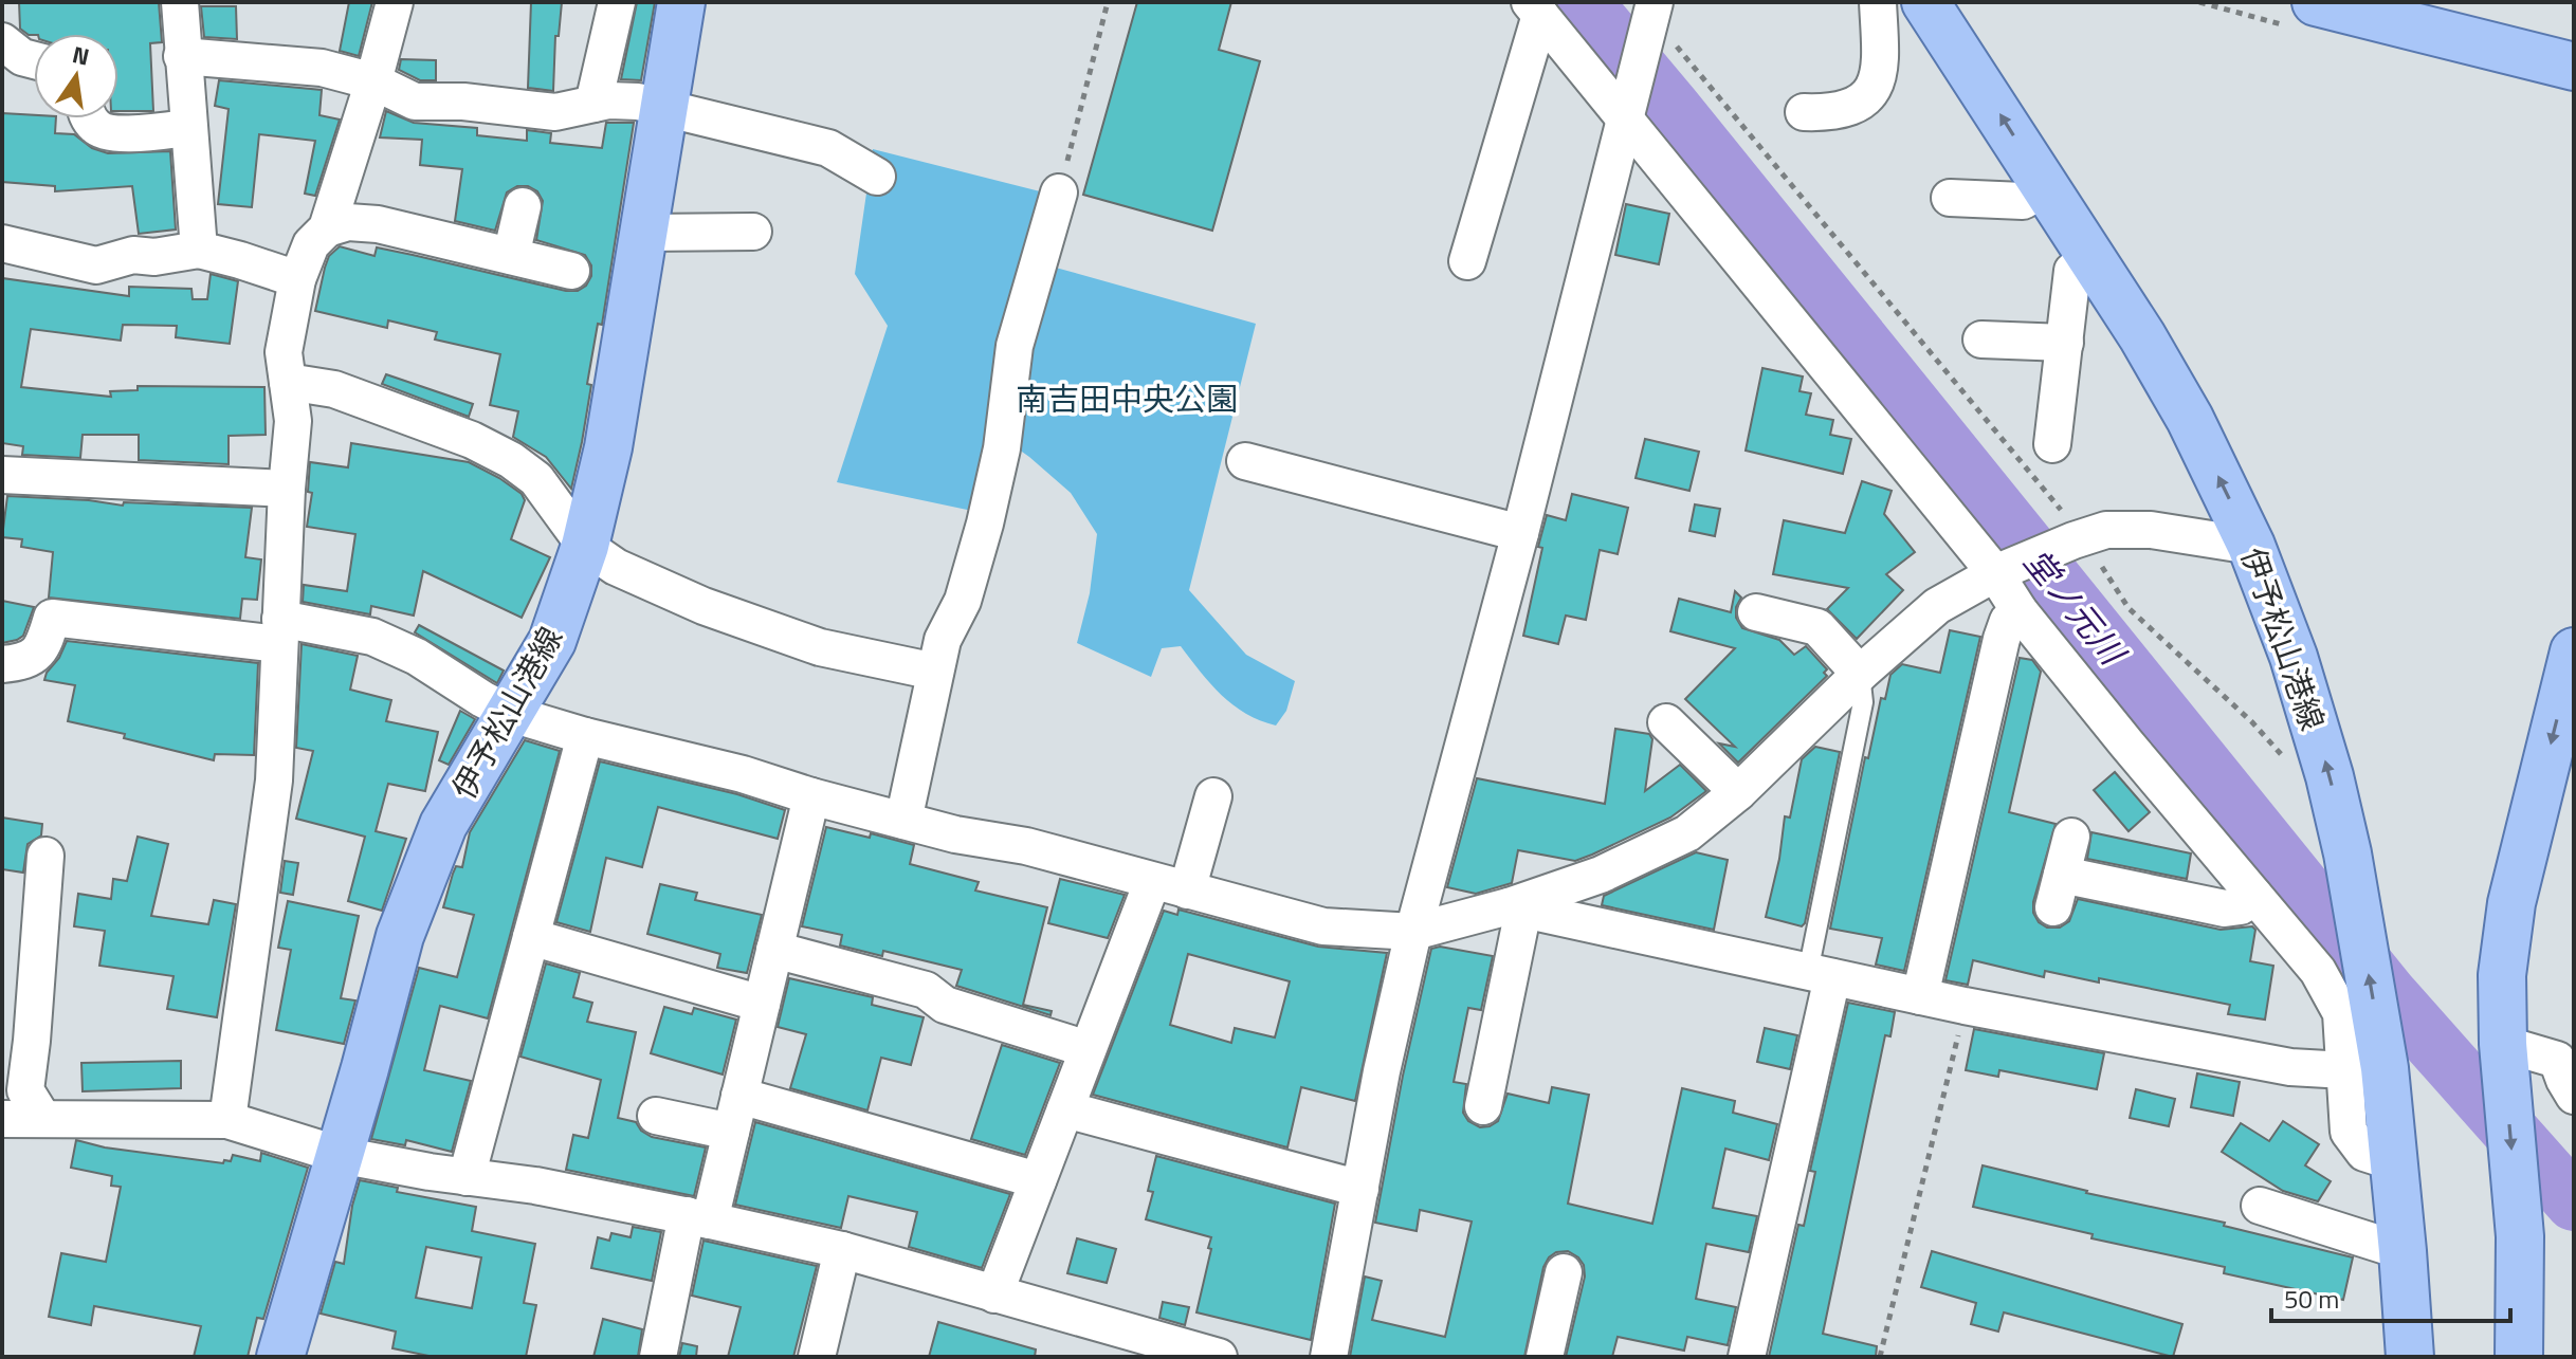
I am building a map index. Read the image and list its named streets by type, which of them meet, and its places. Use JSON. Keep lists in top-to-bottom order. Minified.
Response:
{"streets":{"main road":["伊予松山港線"]},"one_way":["伊予松山港線"],"water":["堂ノ元川"],"parks":["南吉田中央公園"],"scale_bar":"50 m","north":"top"}
